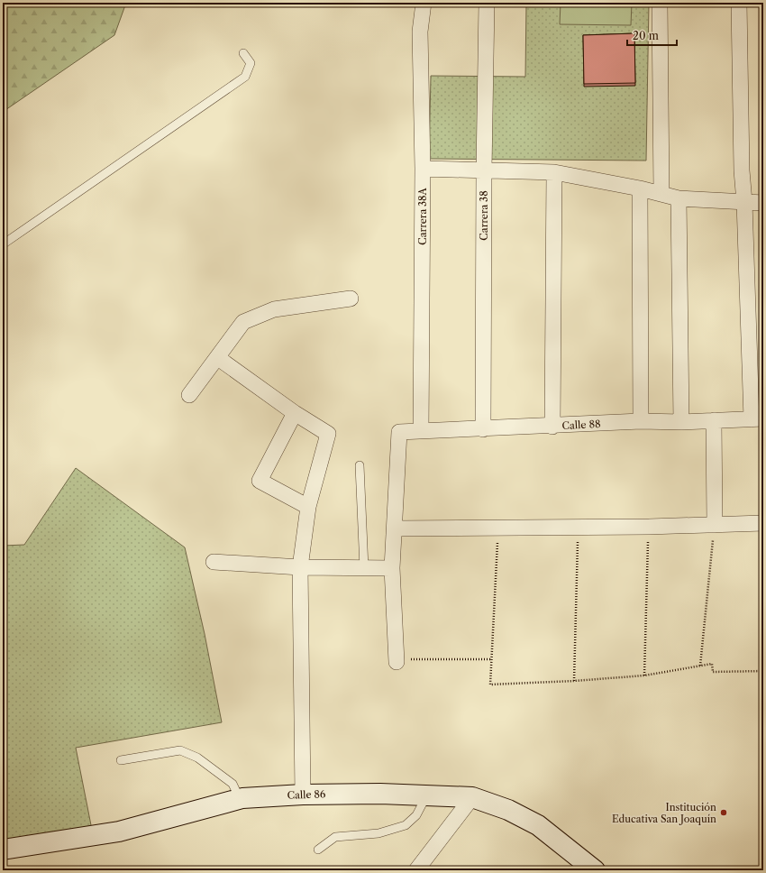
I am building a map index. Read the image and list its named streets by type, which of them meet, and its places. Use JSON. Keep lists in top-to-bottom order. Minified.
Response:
{"streets":{"main road":["Calle 86"],"street":["Carrera 38","Carrera 38A","Calle 88"]},"crossings":[["Carrera 38","Calle 88"],["Carrera 38A","Calle 88"]],"places":["Institución Educativa San Joaquín"],"scale_bar":"20 m"}
